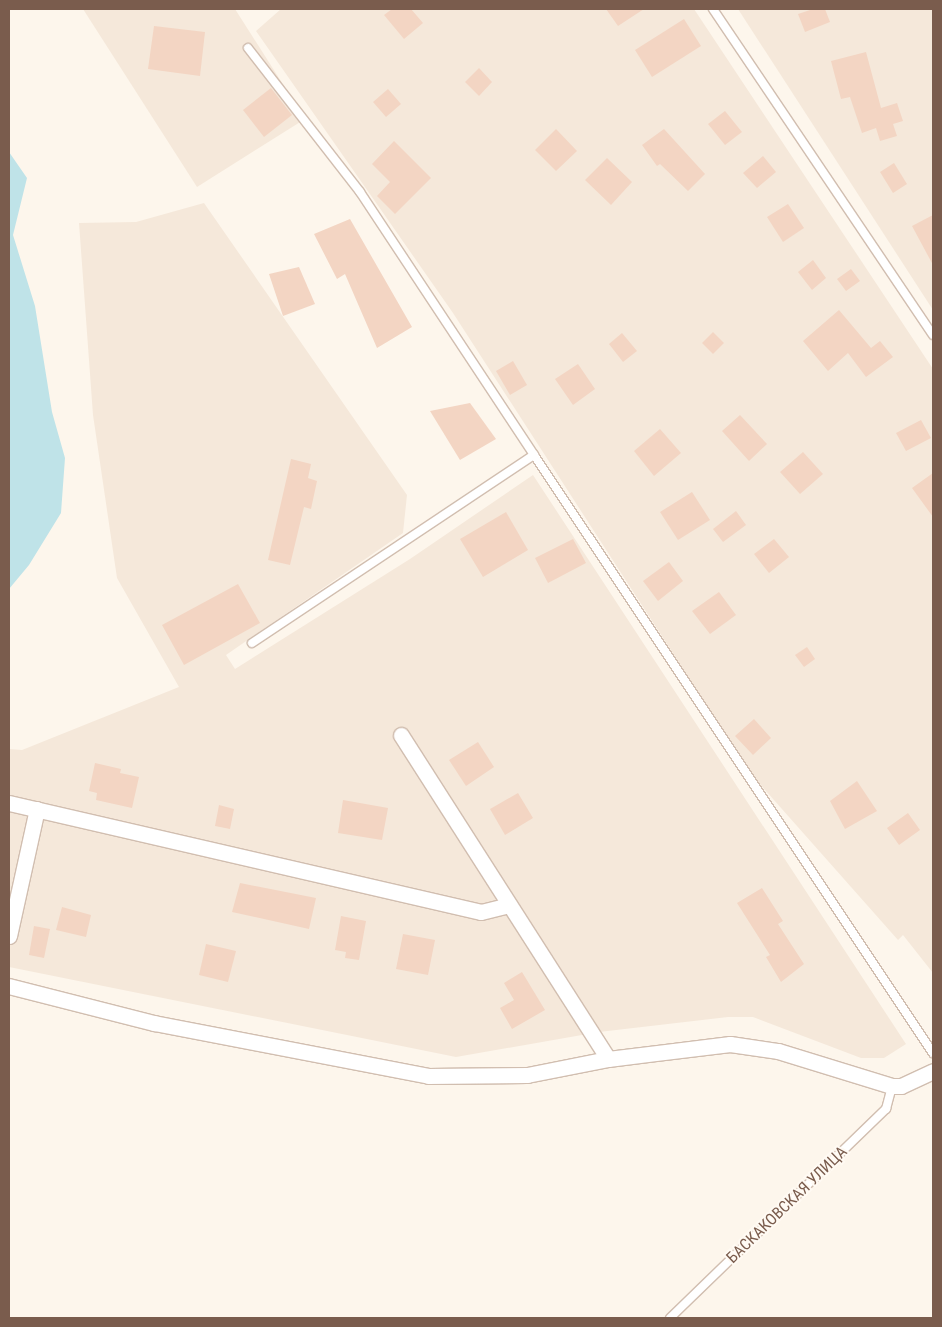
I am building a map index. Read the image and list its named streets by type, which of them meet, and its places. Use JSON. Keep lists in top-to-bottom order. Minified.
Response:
{"streets":{"lane":["БАСКАКОВСКАЯ УЛИЦА"]}}
